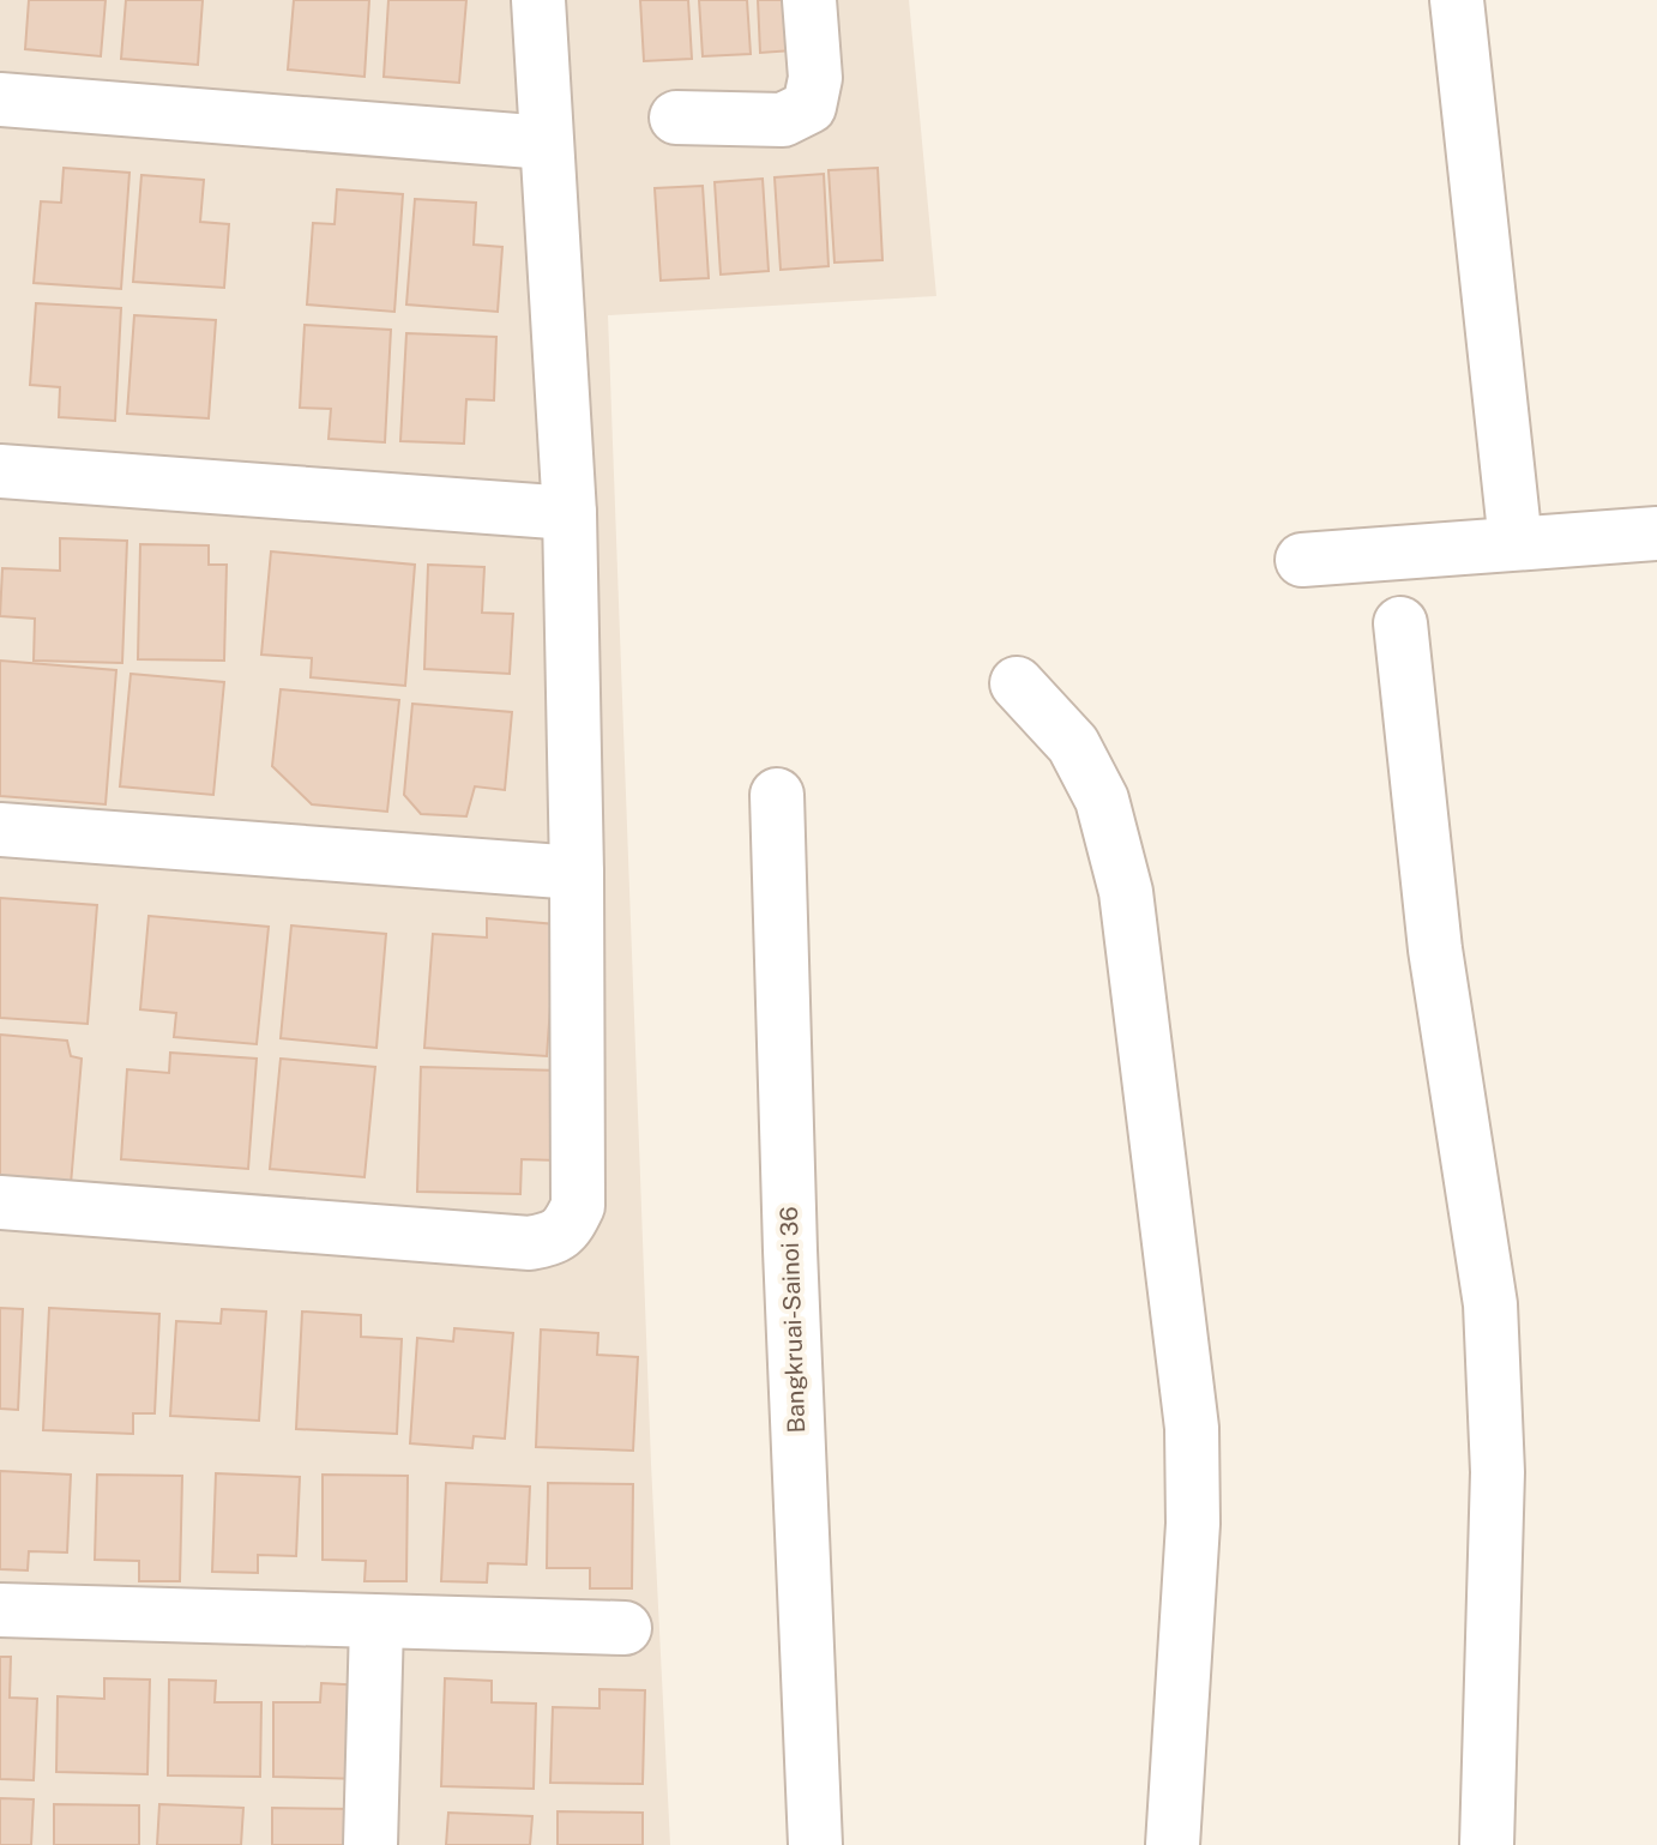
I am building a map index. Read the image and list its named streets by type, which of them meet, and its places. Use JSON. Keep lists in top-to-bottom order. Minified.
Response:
{"streets":{"street":["Bangkruai-Sainoi 36"]}}
